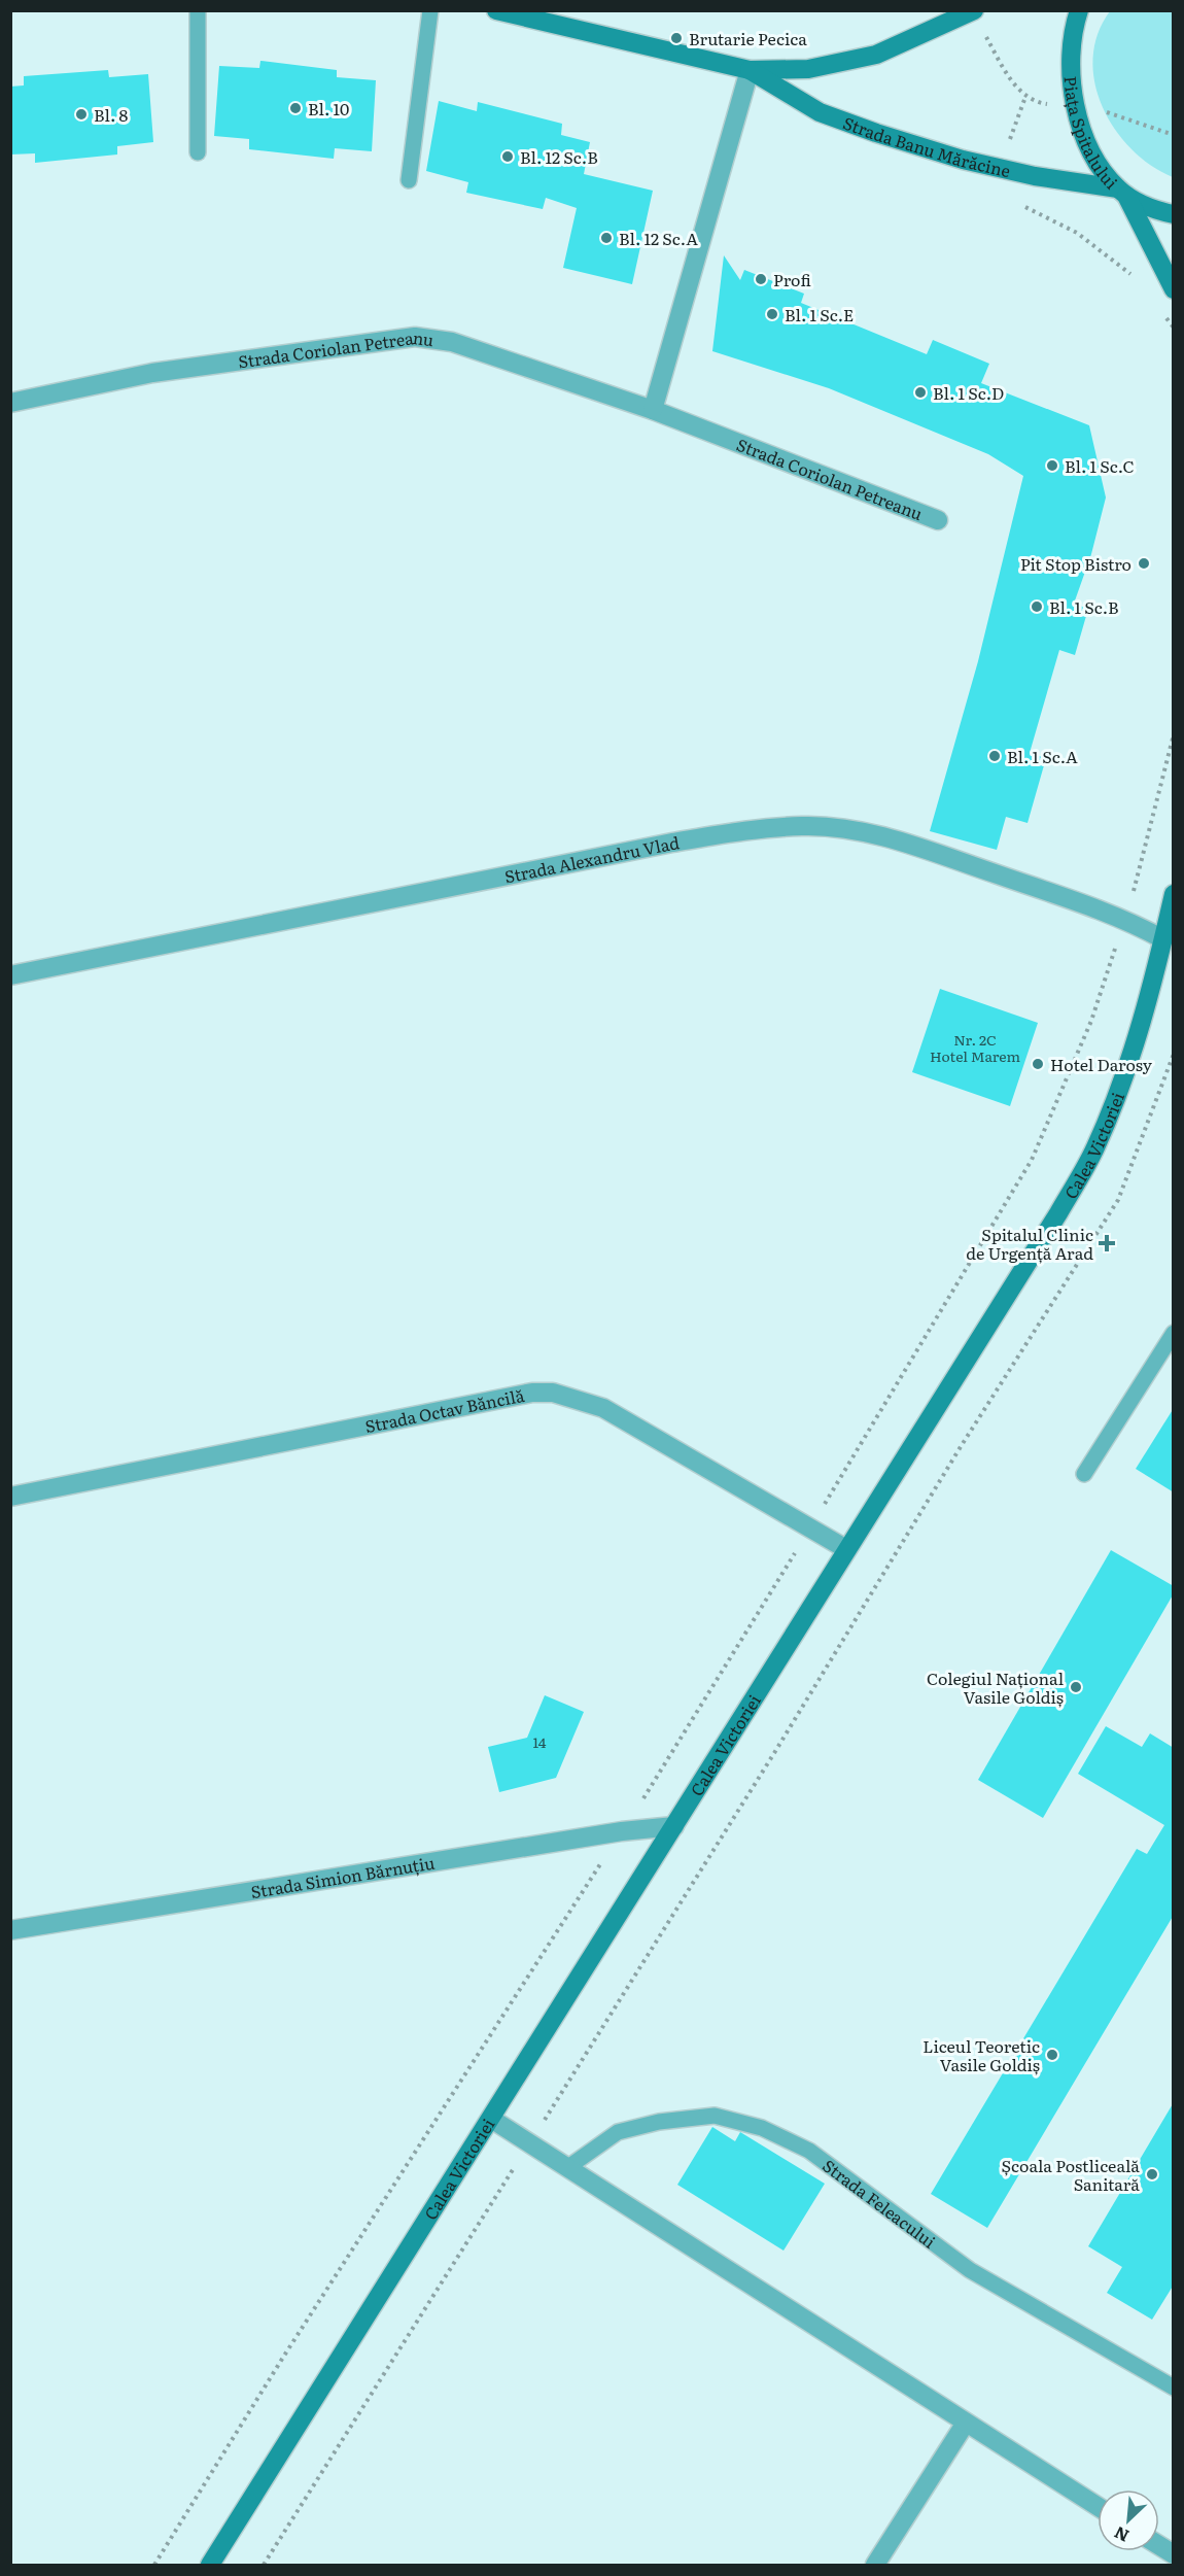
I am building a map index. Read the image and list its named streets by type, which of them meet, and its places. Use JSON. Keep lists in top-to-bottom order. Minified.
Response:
{"streets":{"main road":["Piața Spitalului","Strada Banu Mărăcine","Calea Victoriei"],"street":["Strada Coriolan Petreanu","Strada Alexandru Vlad","Strada Octav Băncilă","Strada Simion Bărnuțiu"],"lane":["Strada Feleacului"]},"crossings":[["Piața Spitalului","Strada Banu Mărăcine"],["Strada Alexandru Vlad","Calea Victoriei"],["Calea Victoriei","Strada Octav Băncilă"],["Calea Victoriei","Strada Simion Bărnuțiu"]],"places":{"other":["Brutarie Pecica","Bl. 10","Bl. 8","Bl. 12 Sc.B","Bl. 12 Sc.A","Profi","Bl. 1 Sc.E","Bl. 1 Sc.D","Bl. 1 Sc.C","Pit Stop Bistro","Bl. 1 Sc.B","Bl. 1 Sc.A","Hotel Darosy","Colegiul Național Vasile Goldiș","Liceul Teoretic Vasile Goldiș","Școala Postliceală Sanitară"],"health":["Spitalul Clinic de Urgență Arad"]},"house_numbers":["Nr. 2C Hotel Marem","14"],"north":"bottom left"}
